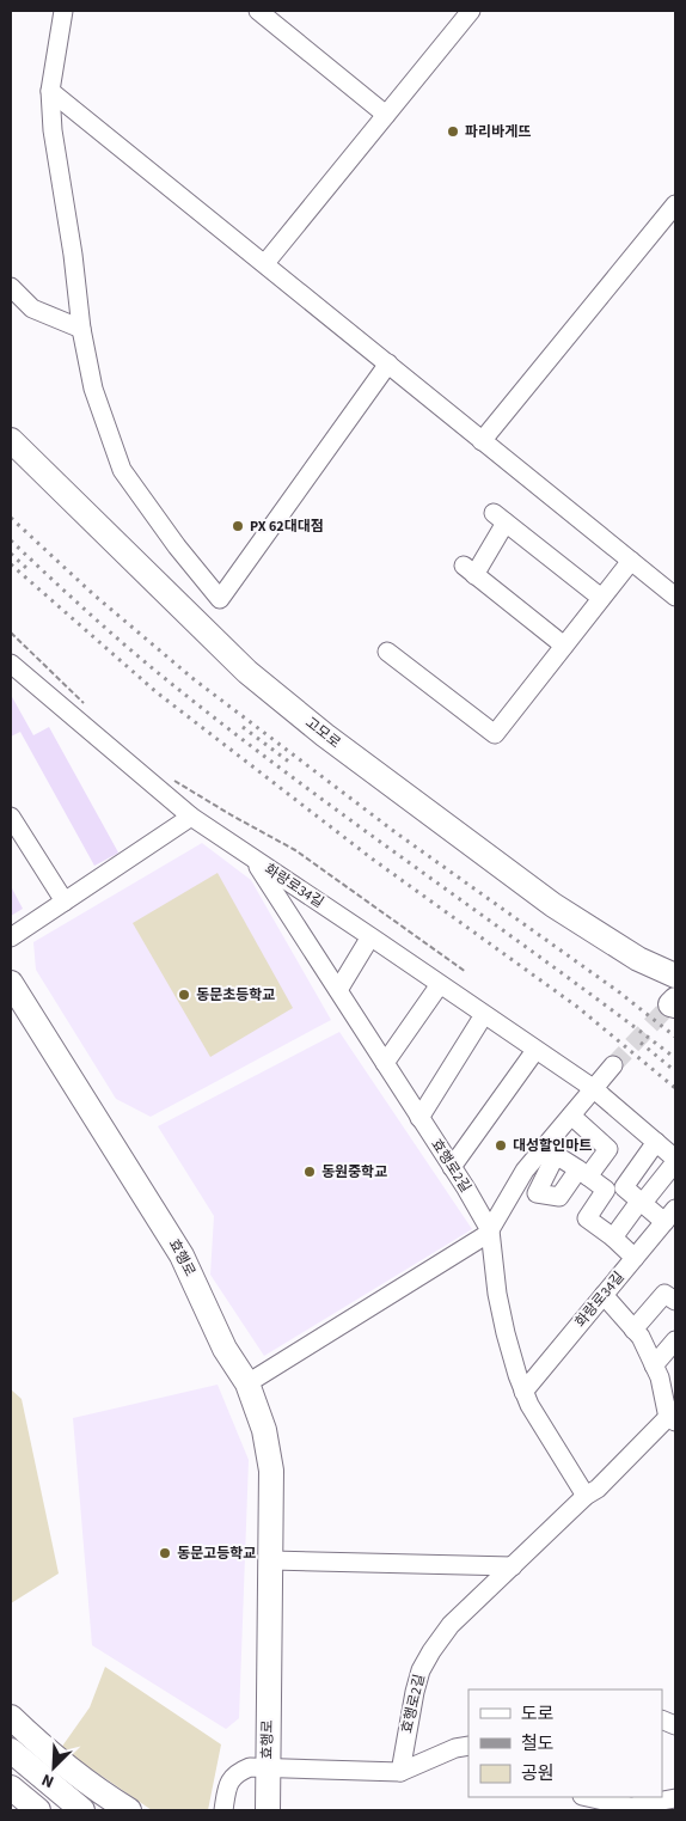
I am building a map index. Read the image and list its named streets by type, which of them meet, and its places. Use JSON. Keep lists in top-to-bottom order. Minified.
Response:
{"streets":{"main road":["고모로","효행로"],"street":["화랑로34길","효행로2길"]},"crossings":[["화랑로34길","효행로2길"]],"places":["파리바게뜨","PX 62대대점","동문초등학교","대성할인마트","동원중학교","동문고등학교"],"legend":["도로","철도","공원"],"north":"bottom left"}
